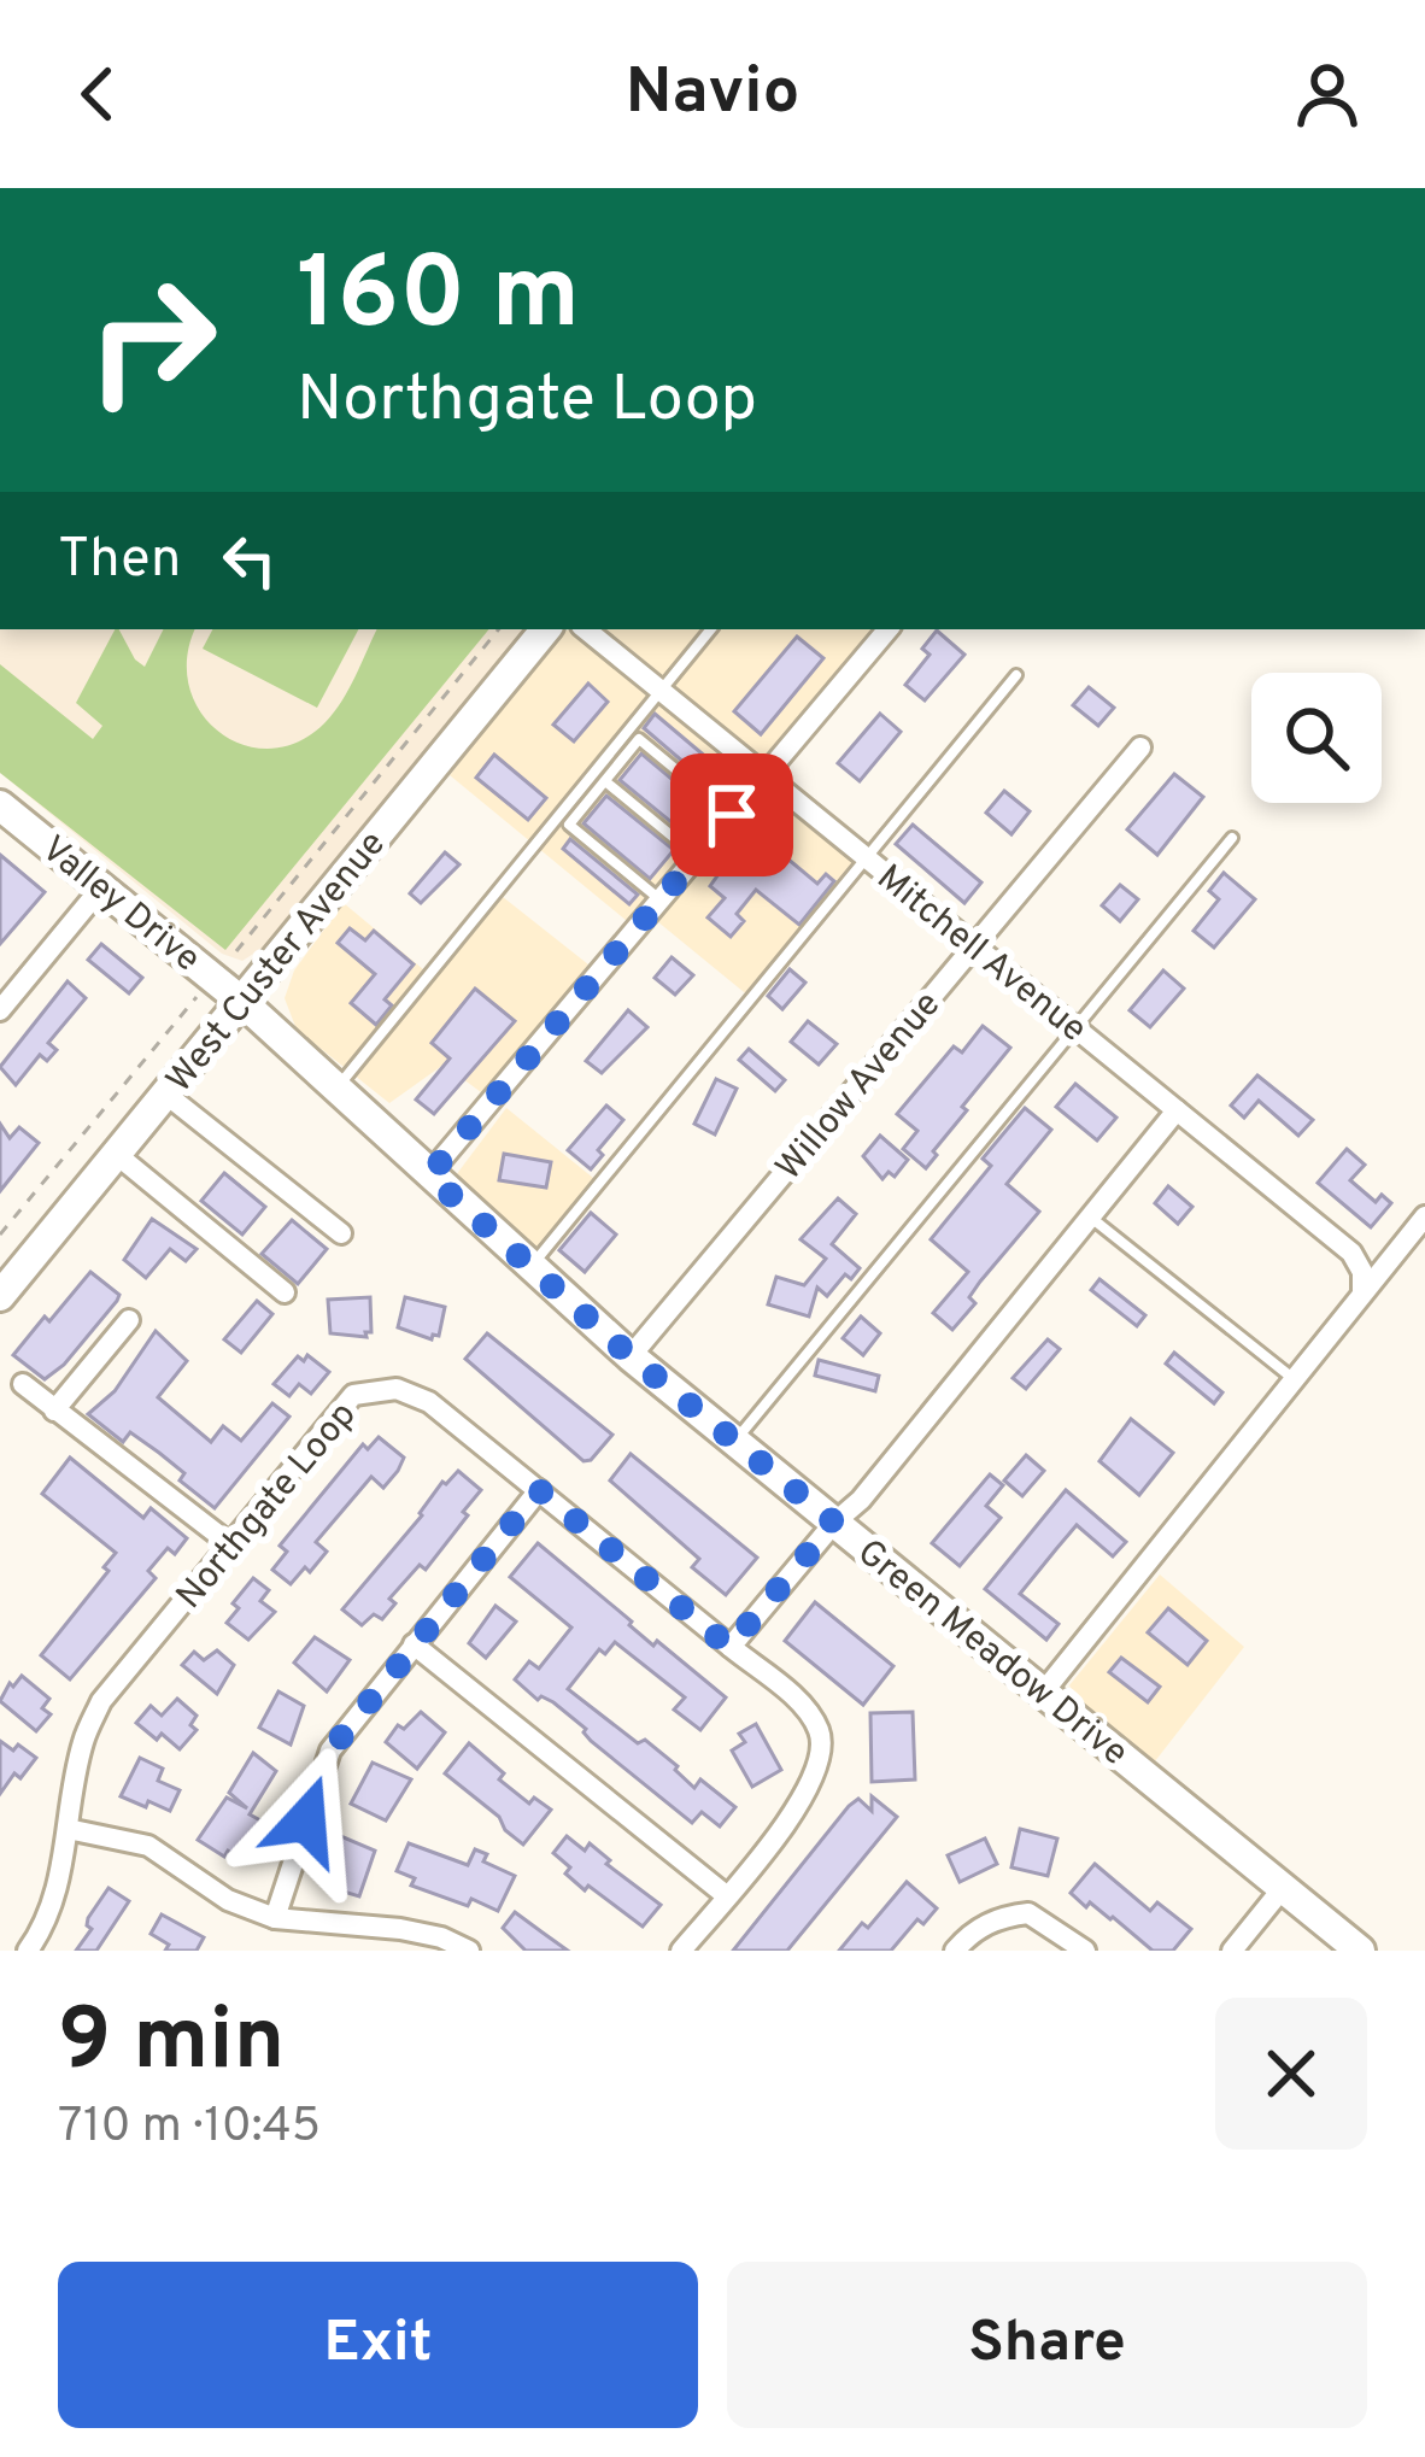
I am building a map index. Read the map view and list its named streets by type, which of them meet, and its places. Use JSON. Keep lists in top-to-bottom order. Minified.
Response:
{"streets":{"main road":["Valley Drive","West Custer Avenue","Green Meadow Drive"],"street":["Mitchell Avenue","Willow Avenue","Northgate Loop"]},"crossings":[["Valley Drive","West Custer Avenue"],["Valley Drive","Green Meadow Drive"],["Mitchell Avenue","Willow Avenue"],["West Custer Avenue","Green Meadow Drive"],["Willow Avenue","Green Meadow Drive"]],"page":{"header":"Navio","turn":["160 m","Northgate Loop"],"then":"Then","heading":["9 min","710 m · 10:45"],"buttons":["Exit","Share"]}}
